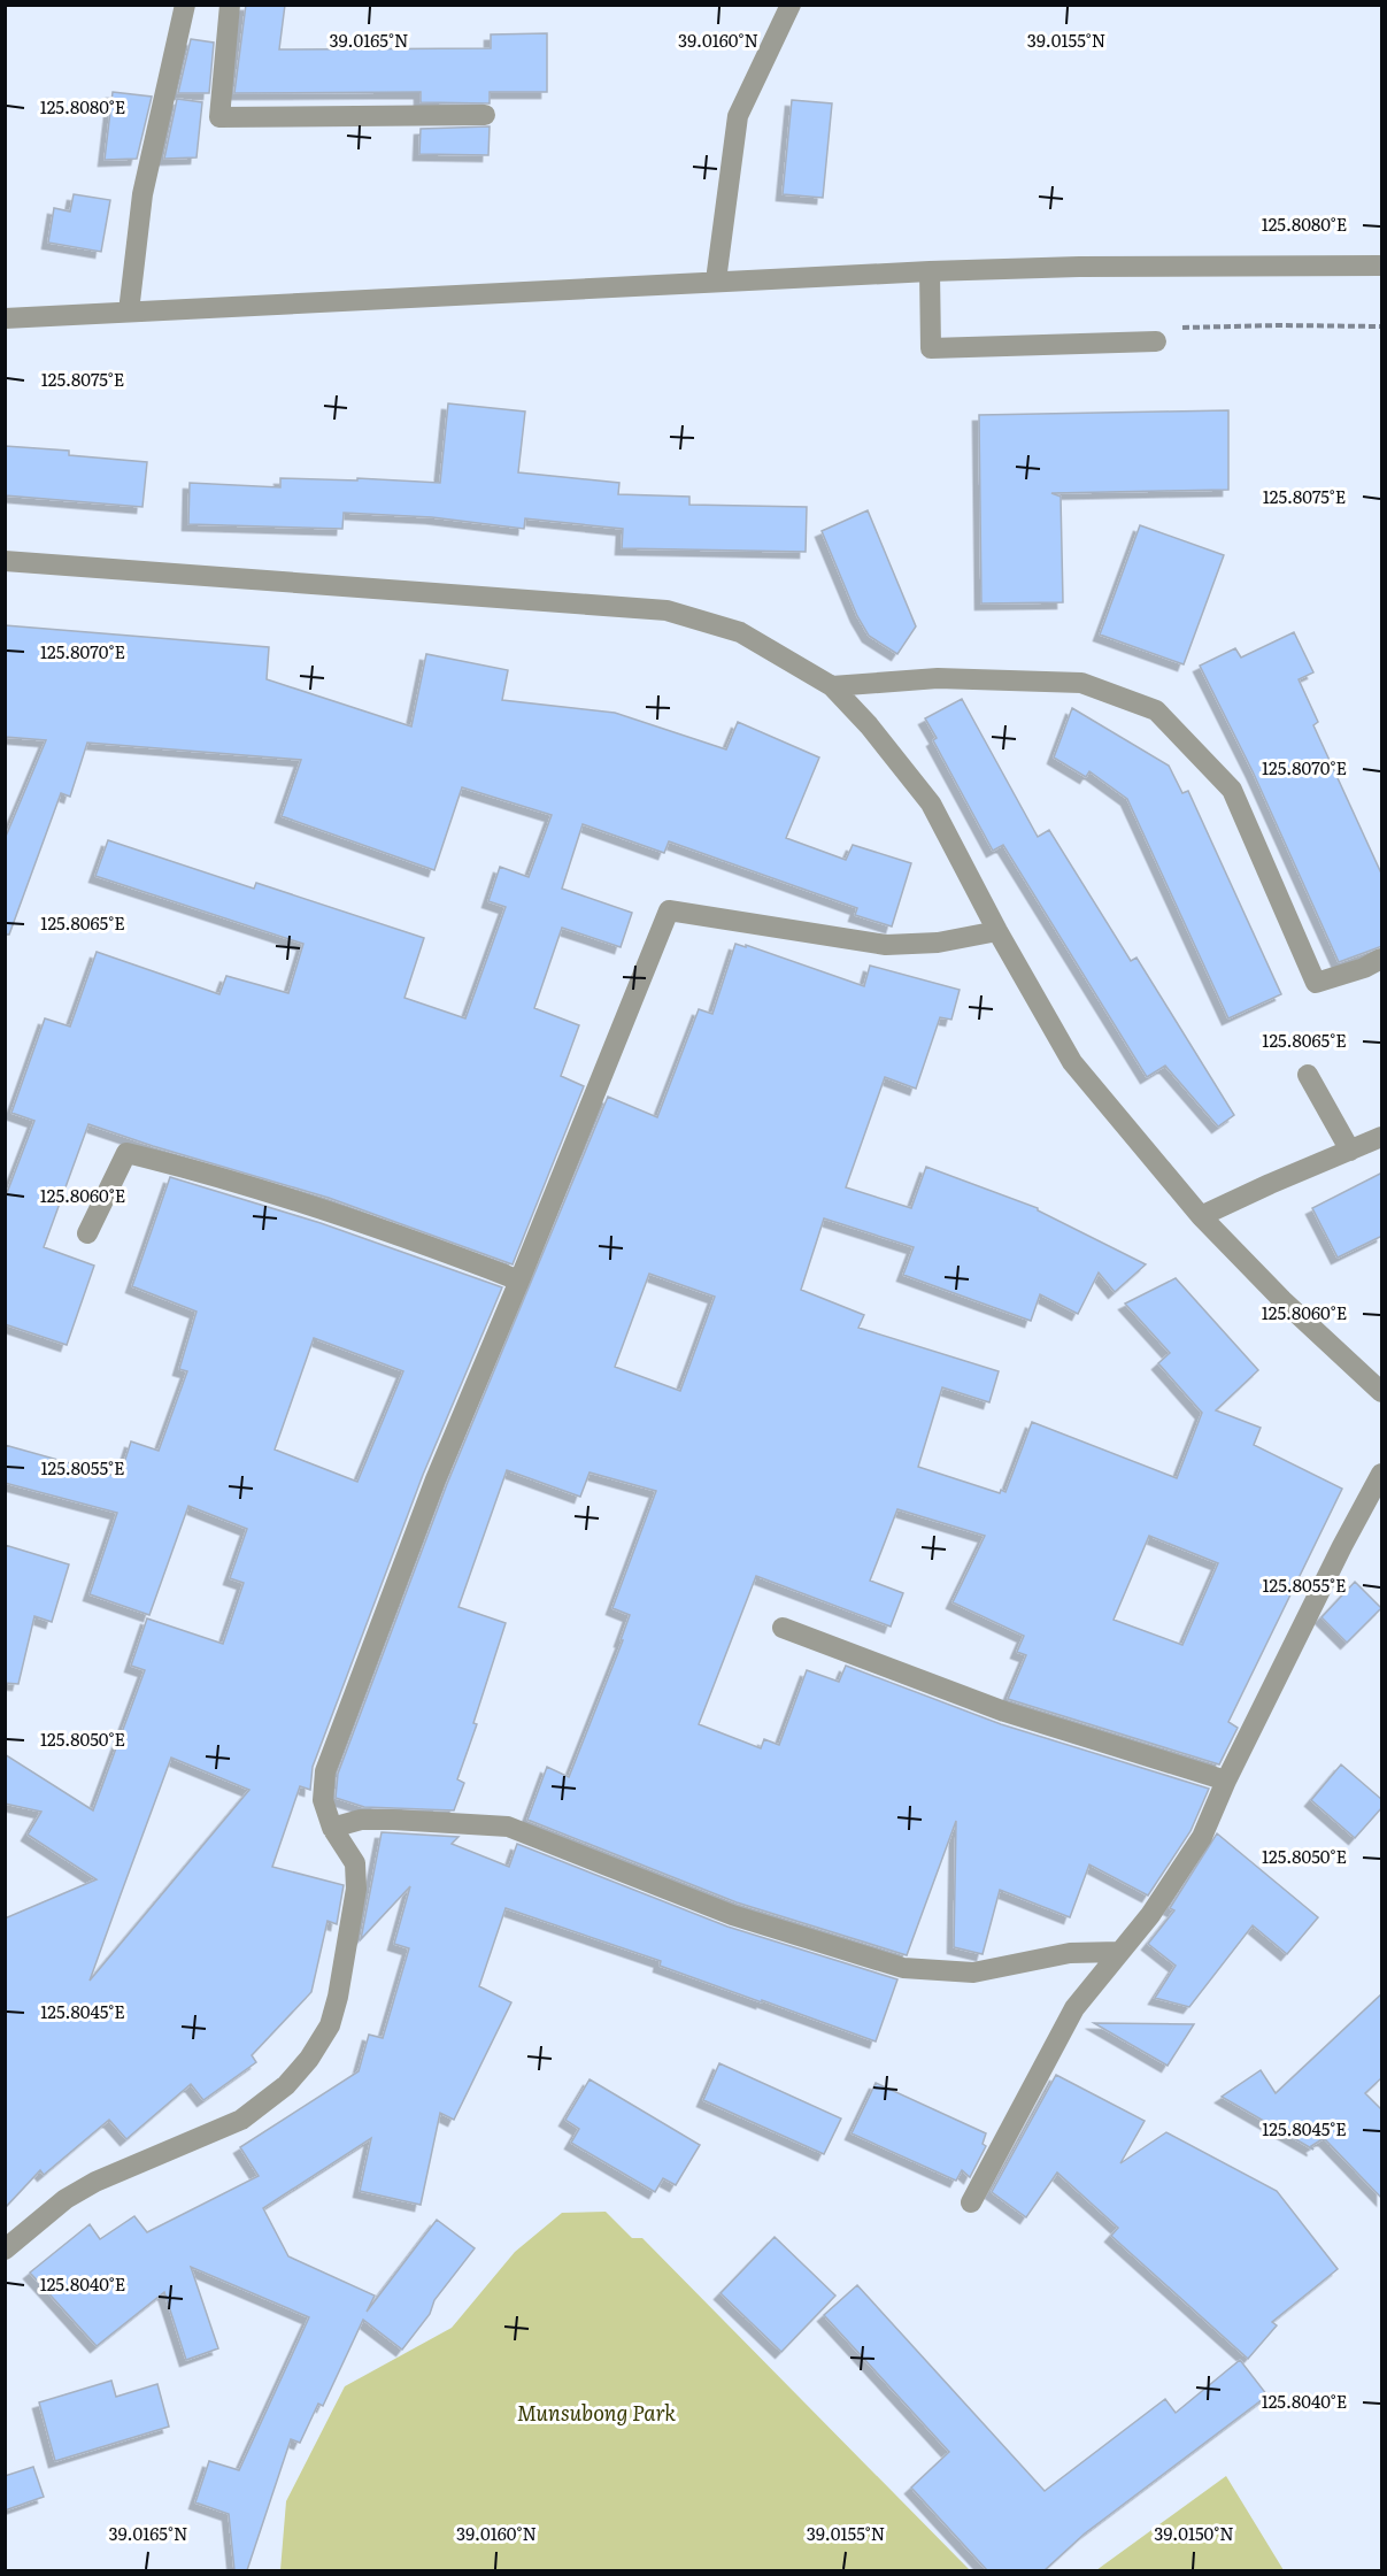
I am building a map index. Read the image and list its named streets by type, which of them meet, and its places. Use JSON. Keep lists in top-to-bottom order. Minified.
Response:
{"parks":["Munsubong Park"],"coordinates":["39.0165°N","39.0160°N","39.0155°N","125.8080°E","125.8075°E","125.8070°E","125.8065°E","125.8060°E","125.8055°E","125.8050°E","125.8045°E","125.8040°E","39.0150°N"]}
